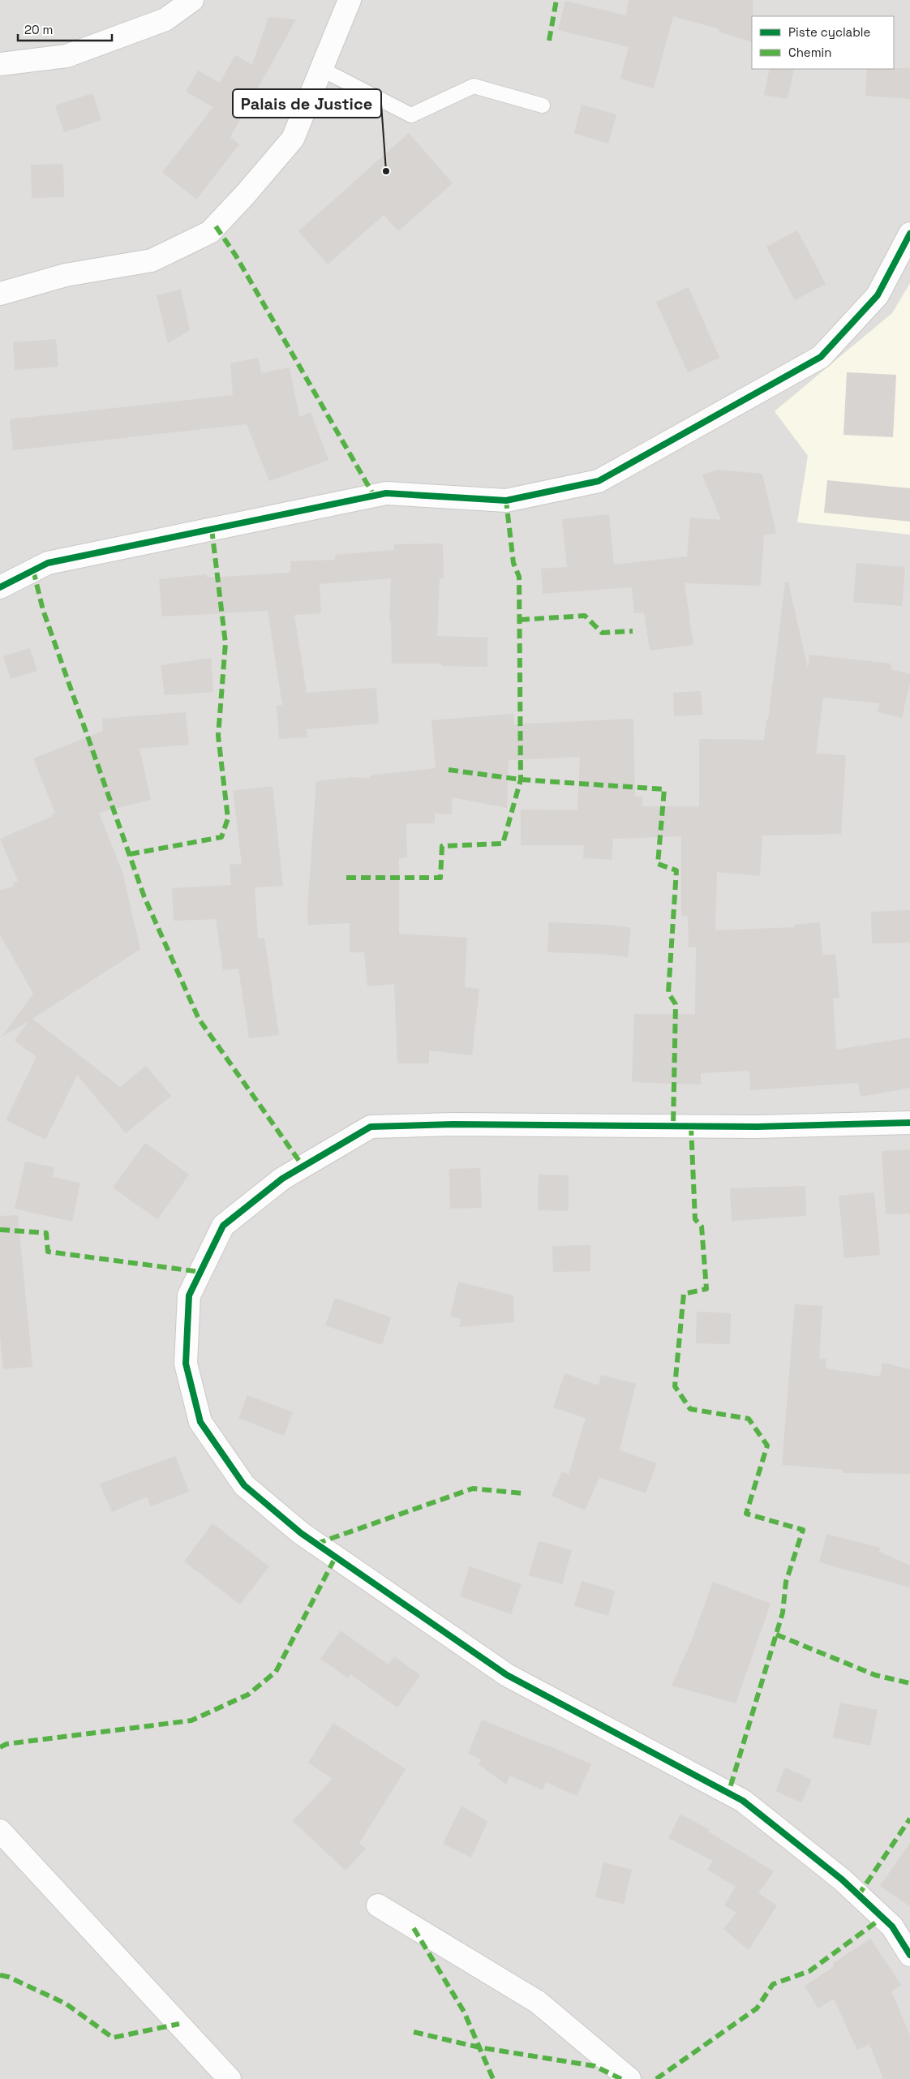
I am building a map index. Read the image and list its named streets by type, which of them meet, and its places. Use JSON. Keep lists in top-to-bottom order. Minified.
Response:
{"places":["Palais de Justice"],"legend":["Piste cyclable","Chemin"],"scale_bar":"20 m"}
